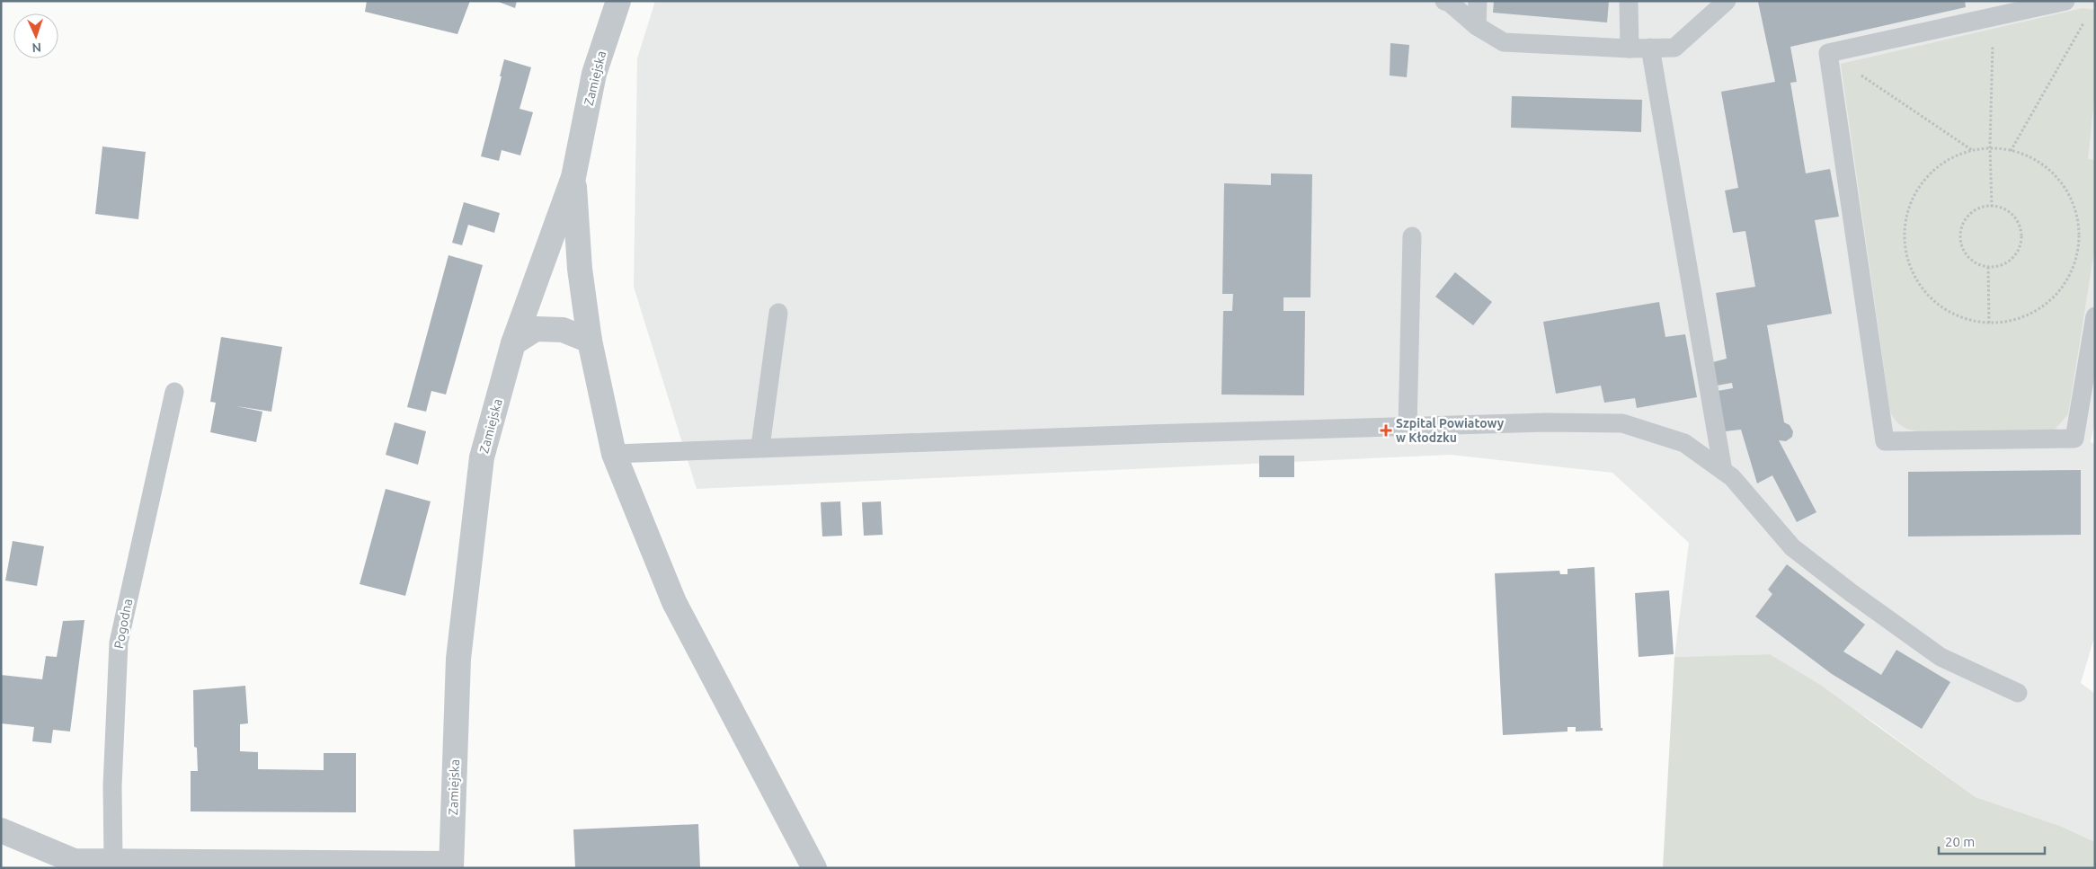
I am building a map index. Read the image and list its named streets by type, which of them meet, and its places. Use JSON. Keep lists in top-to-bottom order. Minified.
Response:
{"streets":{"street":["Zamiejska"],"lane":["Pogodna"]},"places":{"health":["Szpital Powiatowy w Kłodzku"]},"scale_bar":"20 m","north":"bottom"}
